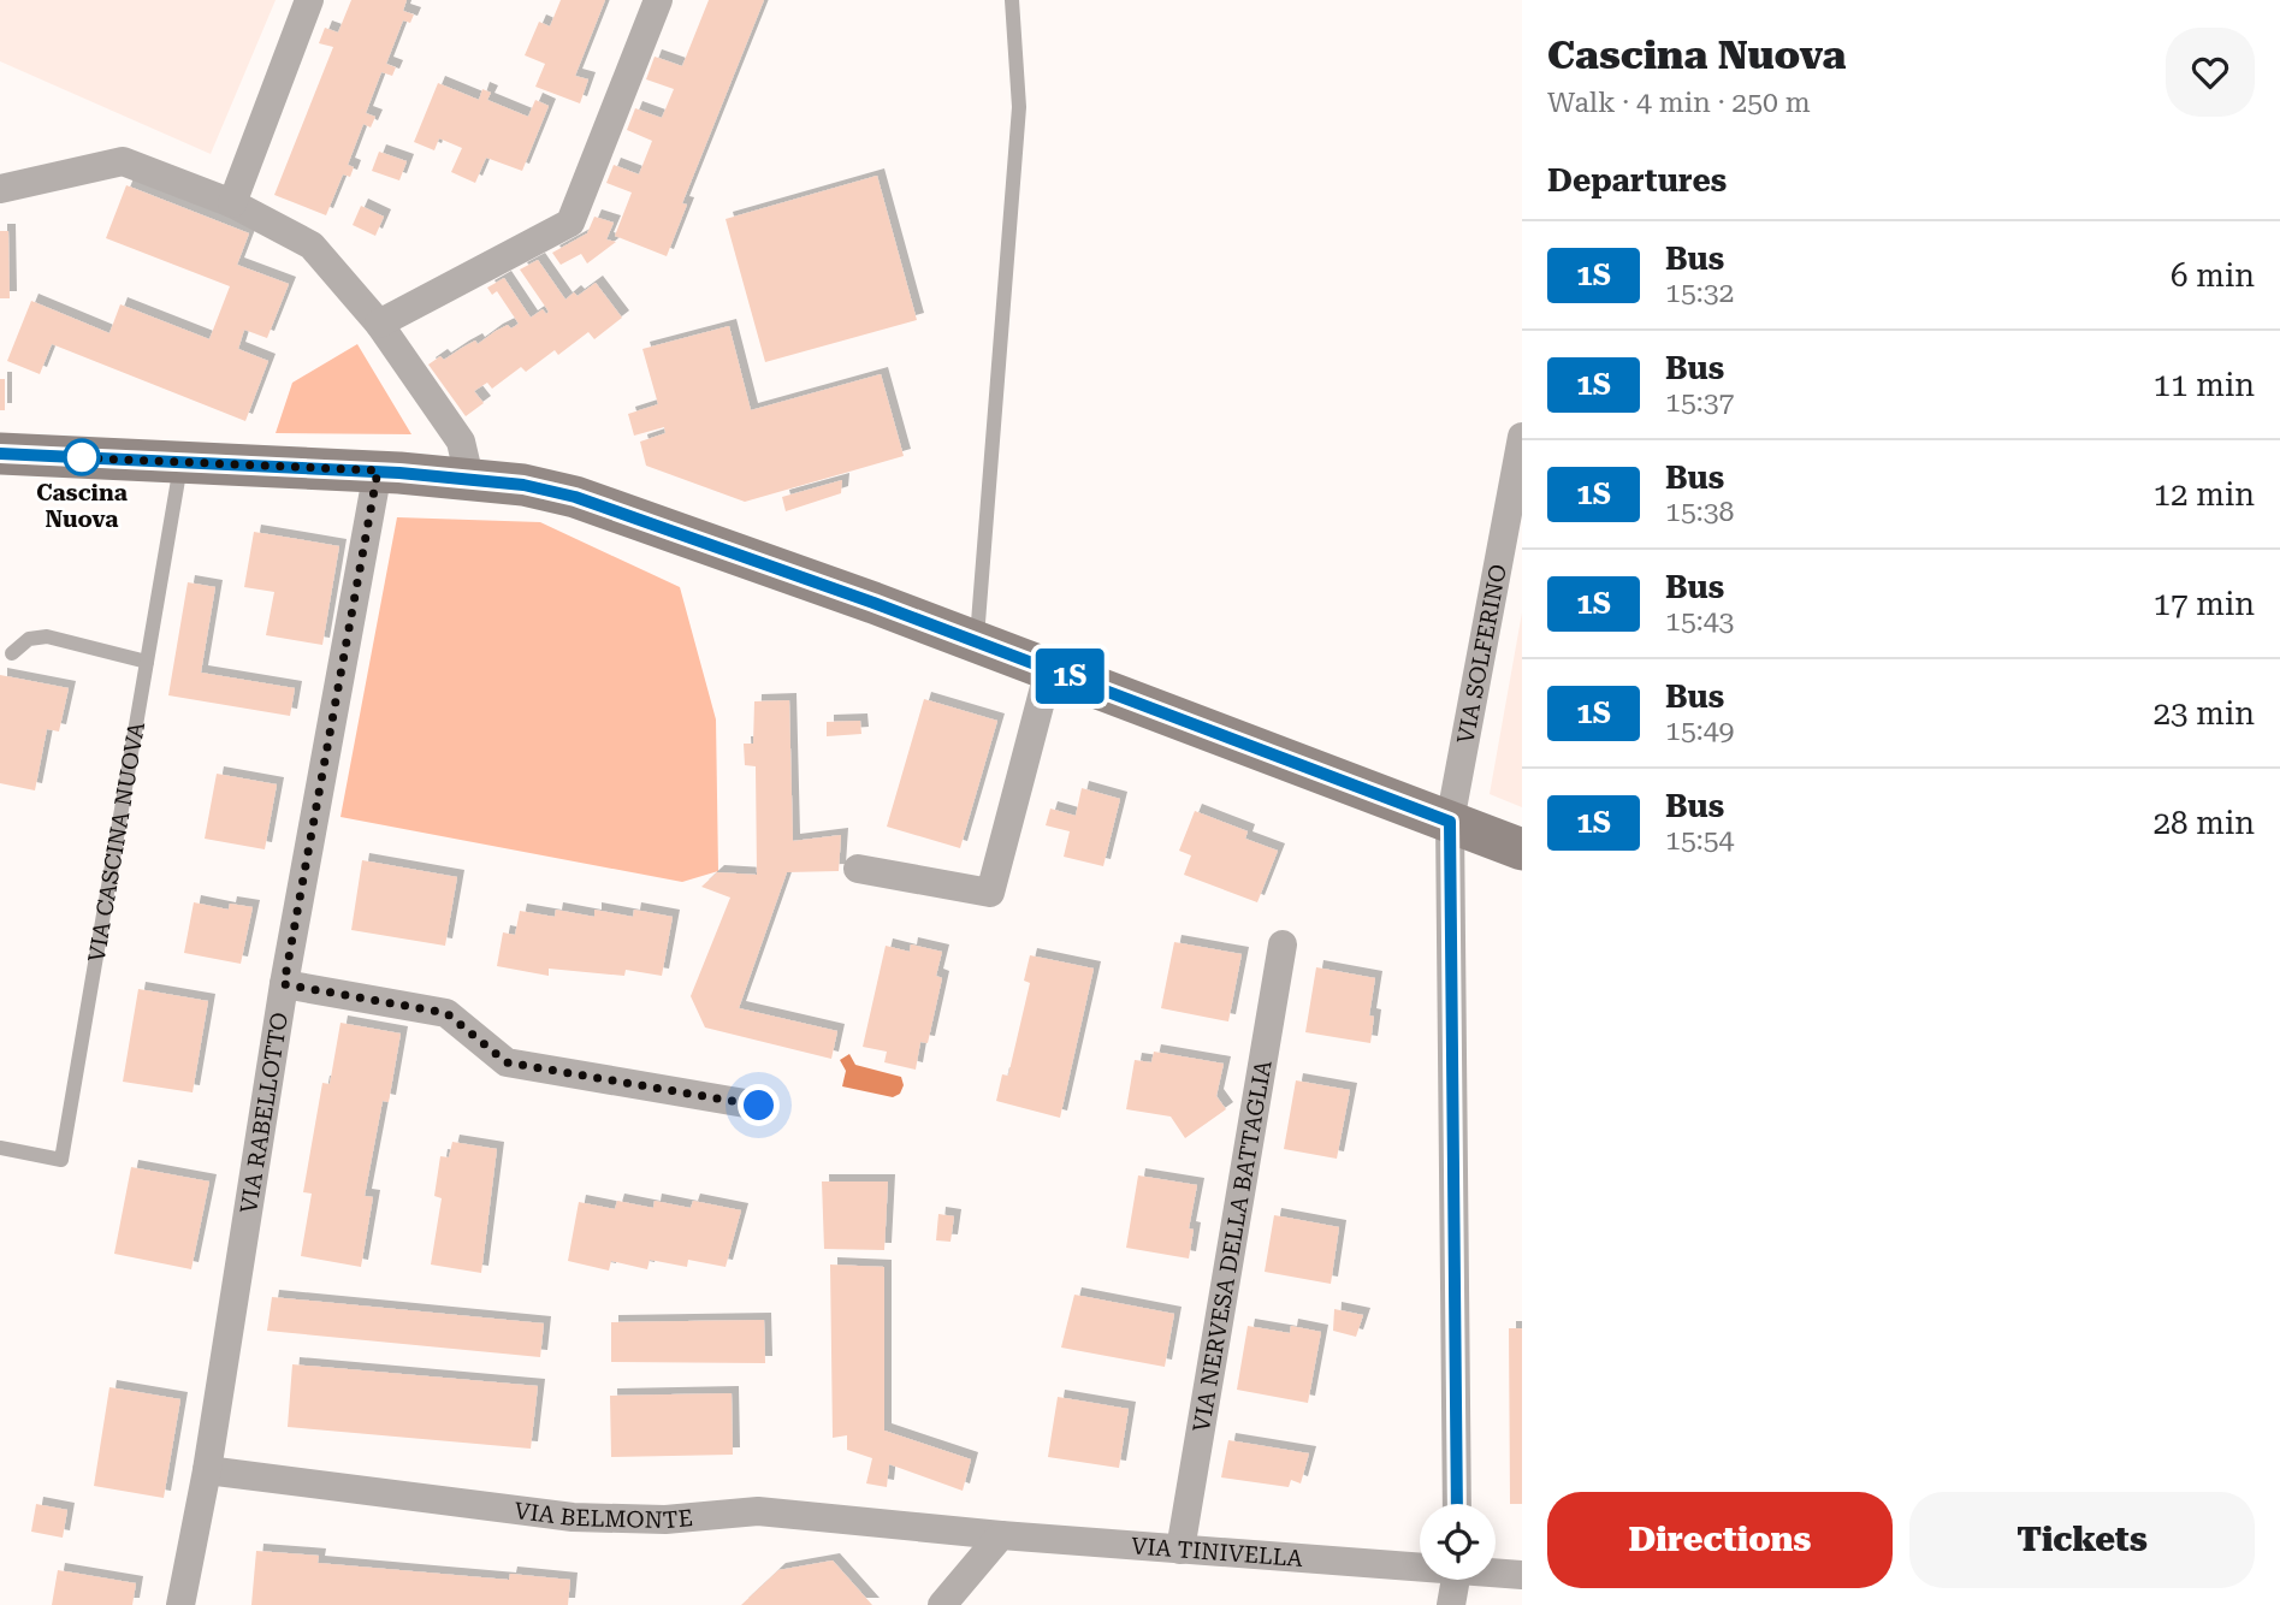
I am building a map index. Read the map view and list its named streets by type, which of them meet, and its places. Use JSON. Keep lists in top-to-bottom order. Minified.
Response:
{"streets":{"street":["VIA SOLFERINO","VIA RABELLOTTO","VIA NERVESA DELLA BATTAGLIA","VIA BELMONTE","VIA TINIVELLA"],"lane":["VIA CASCINA NUOVA"]},"crossings":[["VIA RABELLOTTO","VIA BELMONTE"],["VIA NERVESA DELLA BATTAGLIA","VIA TINIVELLA"],["VIA BELMONTE","VIA TINIVELLA"]],"places":["Cascina Nuova"],"lines":["bus line 1S"],"page":{"on_map":"1S","heading":[["Cascina Nuova","Walk · 4 min · 250 m"],"Departures"],"list":[{"mark":"1S","name":"Bus","note":"15:32","value":"6 min"},{"mark":"1S","name":"Bus","note":"15:37","value":"11 min"},{"mark":"1S","name":"Bus","note":"15:38","value":"12 min"},{"mark":"1S","name":"Bus","note":"15:43","value":"17 min"},{"mark":"1S","name":"Bus","note":"15:49","value":"23 min"},{"mark":"1S","name":"Bus","note":"15:54","value":"28 min"}],"buttons":["Directions","Tickets"]}}
